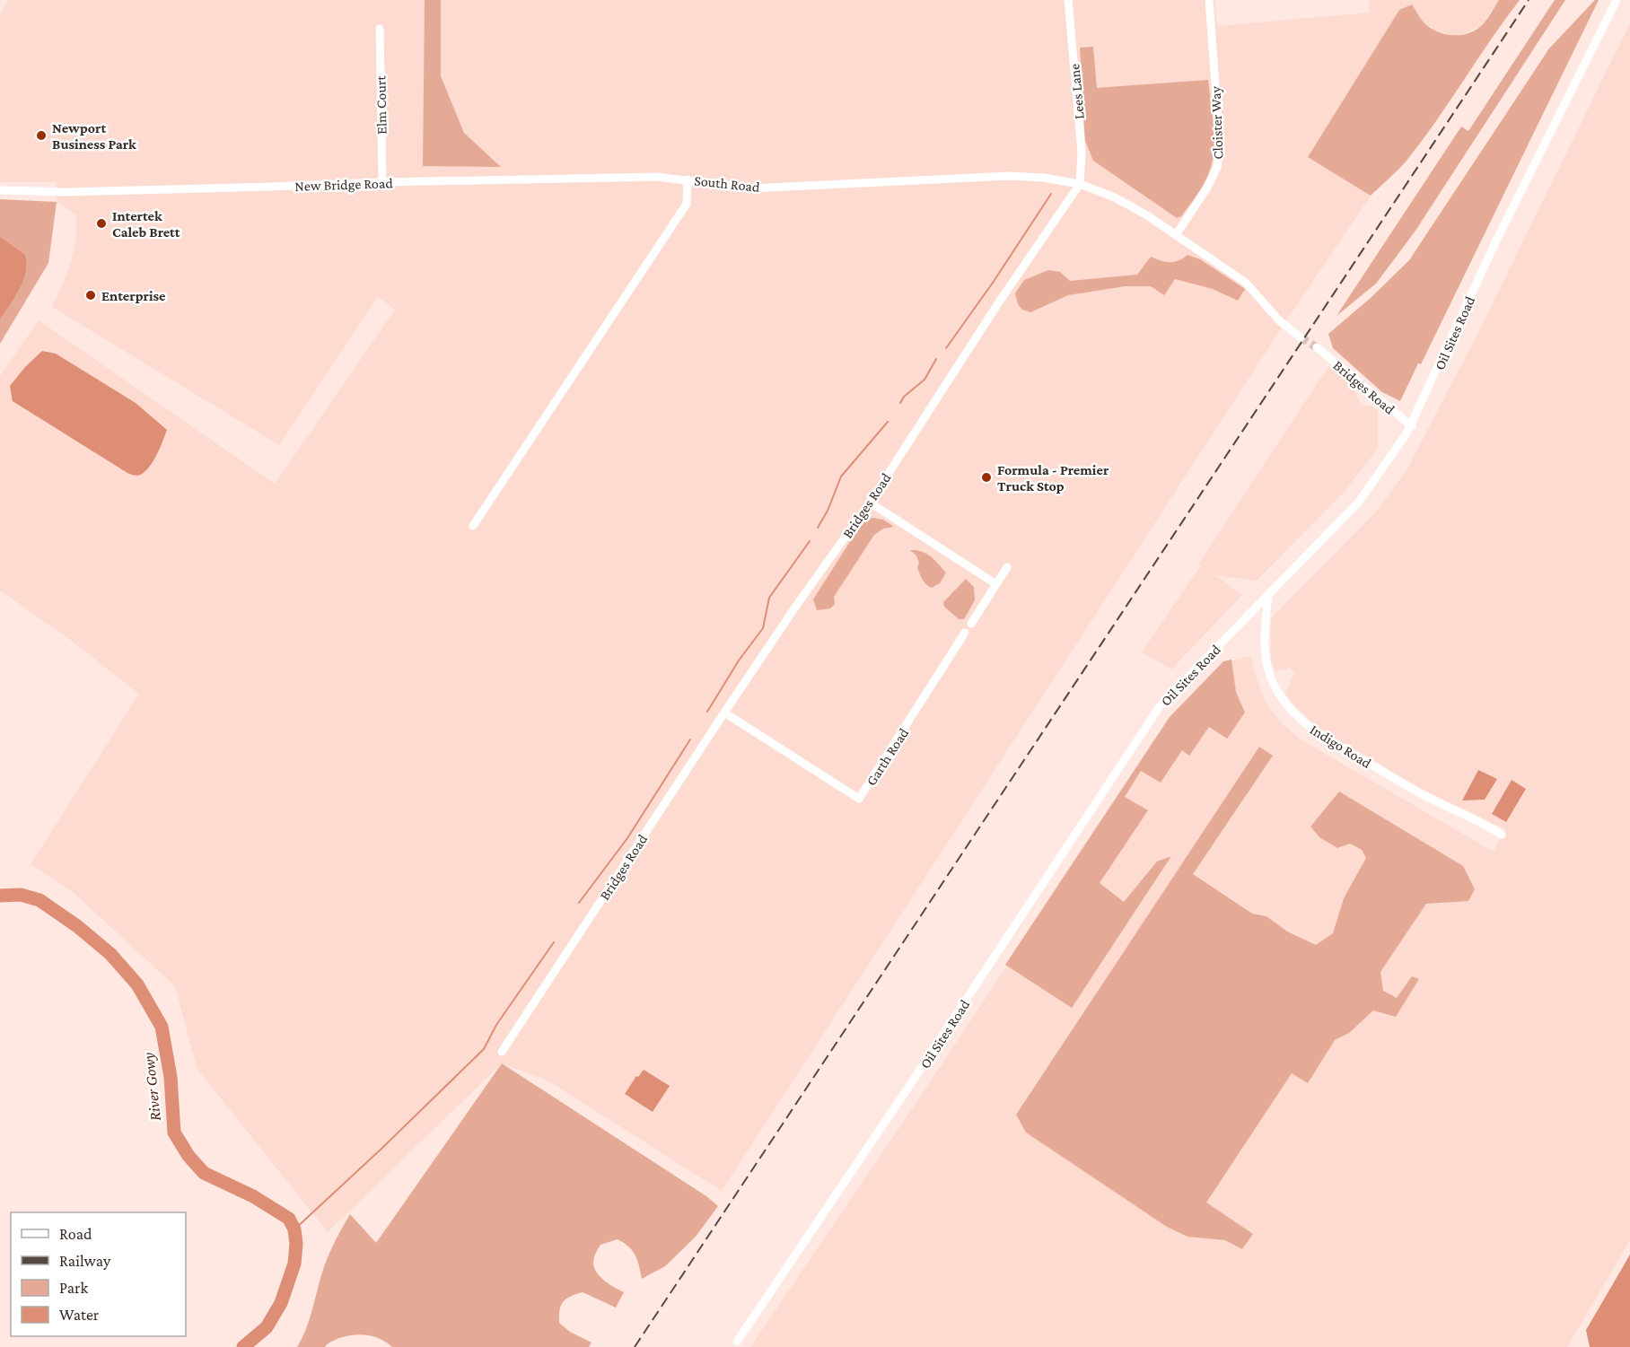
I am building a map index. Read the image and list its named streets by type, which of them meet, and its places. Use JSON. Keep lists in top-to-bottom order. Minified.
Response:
{"streets":{"street":["Lees Lane","Elm Court","Cloister Way","South Road","New Bridge Road","Oil Sites Road","Bridges Road","Indigo Road","Garth Road"]},"crossings":[["Lees Lane","South Road"],["Lees Lane","Bridges Road"],["Elm Court","New Bridge Road"],["South Road","New Bridge Road"],["South Road","Bridges Road"],["Oil Sites Road","Bridges Road"],["Oil Sites Road","Indigo Road"],["Bridges Road","Garth Road"]],"water":["River Gowy"],"places":["Newport Business Park","Intertek Caleb Brett","Enterprise","Formula - Premier Truck Stop"],"legend":["Road","Railway","Park","Water"]}
